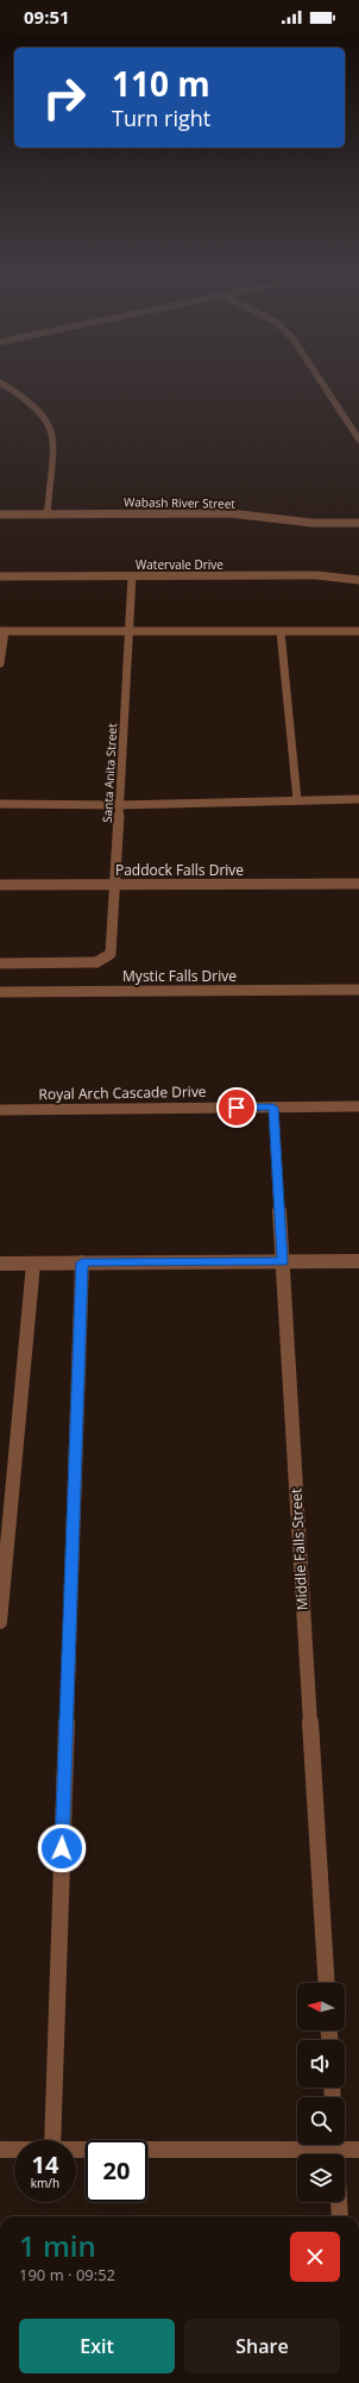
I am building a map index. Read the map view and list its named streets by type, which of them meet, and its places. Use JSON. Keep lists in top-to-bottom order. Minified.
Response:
{"streets":{"street":["Wabash River Street","Watervale Drive","Santa Anita Street","Paddock Falls Drive","Mystic Falls Drive","Royal Arch Cascade Drive","Middle Falls Street"]},"crossings":[["Watervale Drive","Santa Anita Street"],["Santa Anita Street","Paddock Falls Drive"],["Royal Arch Cascade Drive","Middle Falls Street"]],"north":"left","page":{"status":"09:51","turn":["110 m","Turn right"],"speed":"14 km/h","limit":"20","heading":["1 min","190 m · 09:52"],"buttons":["Exit","Share"]}}
